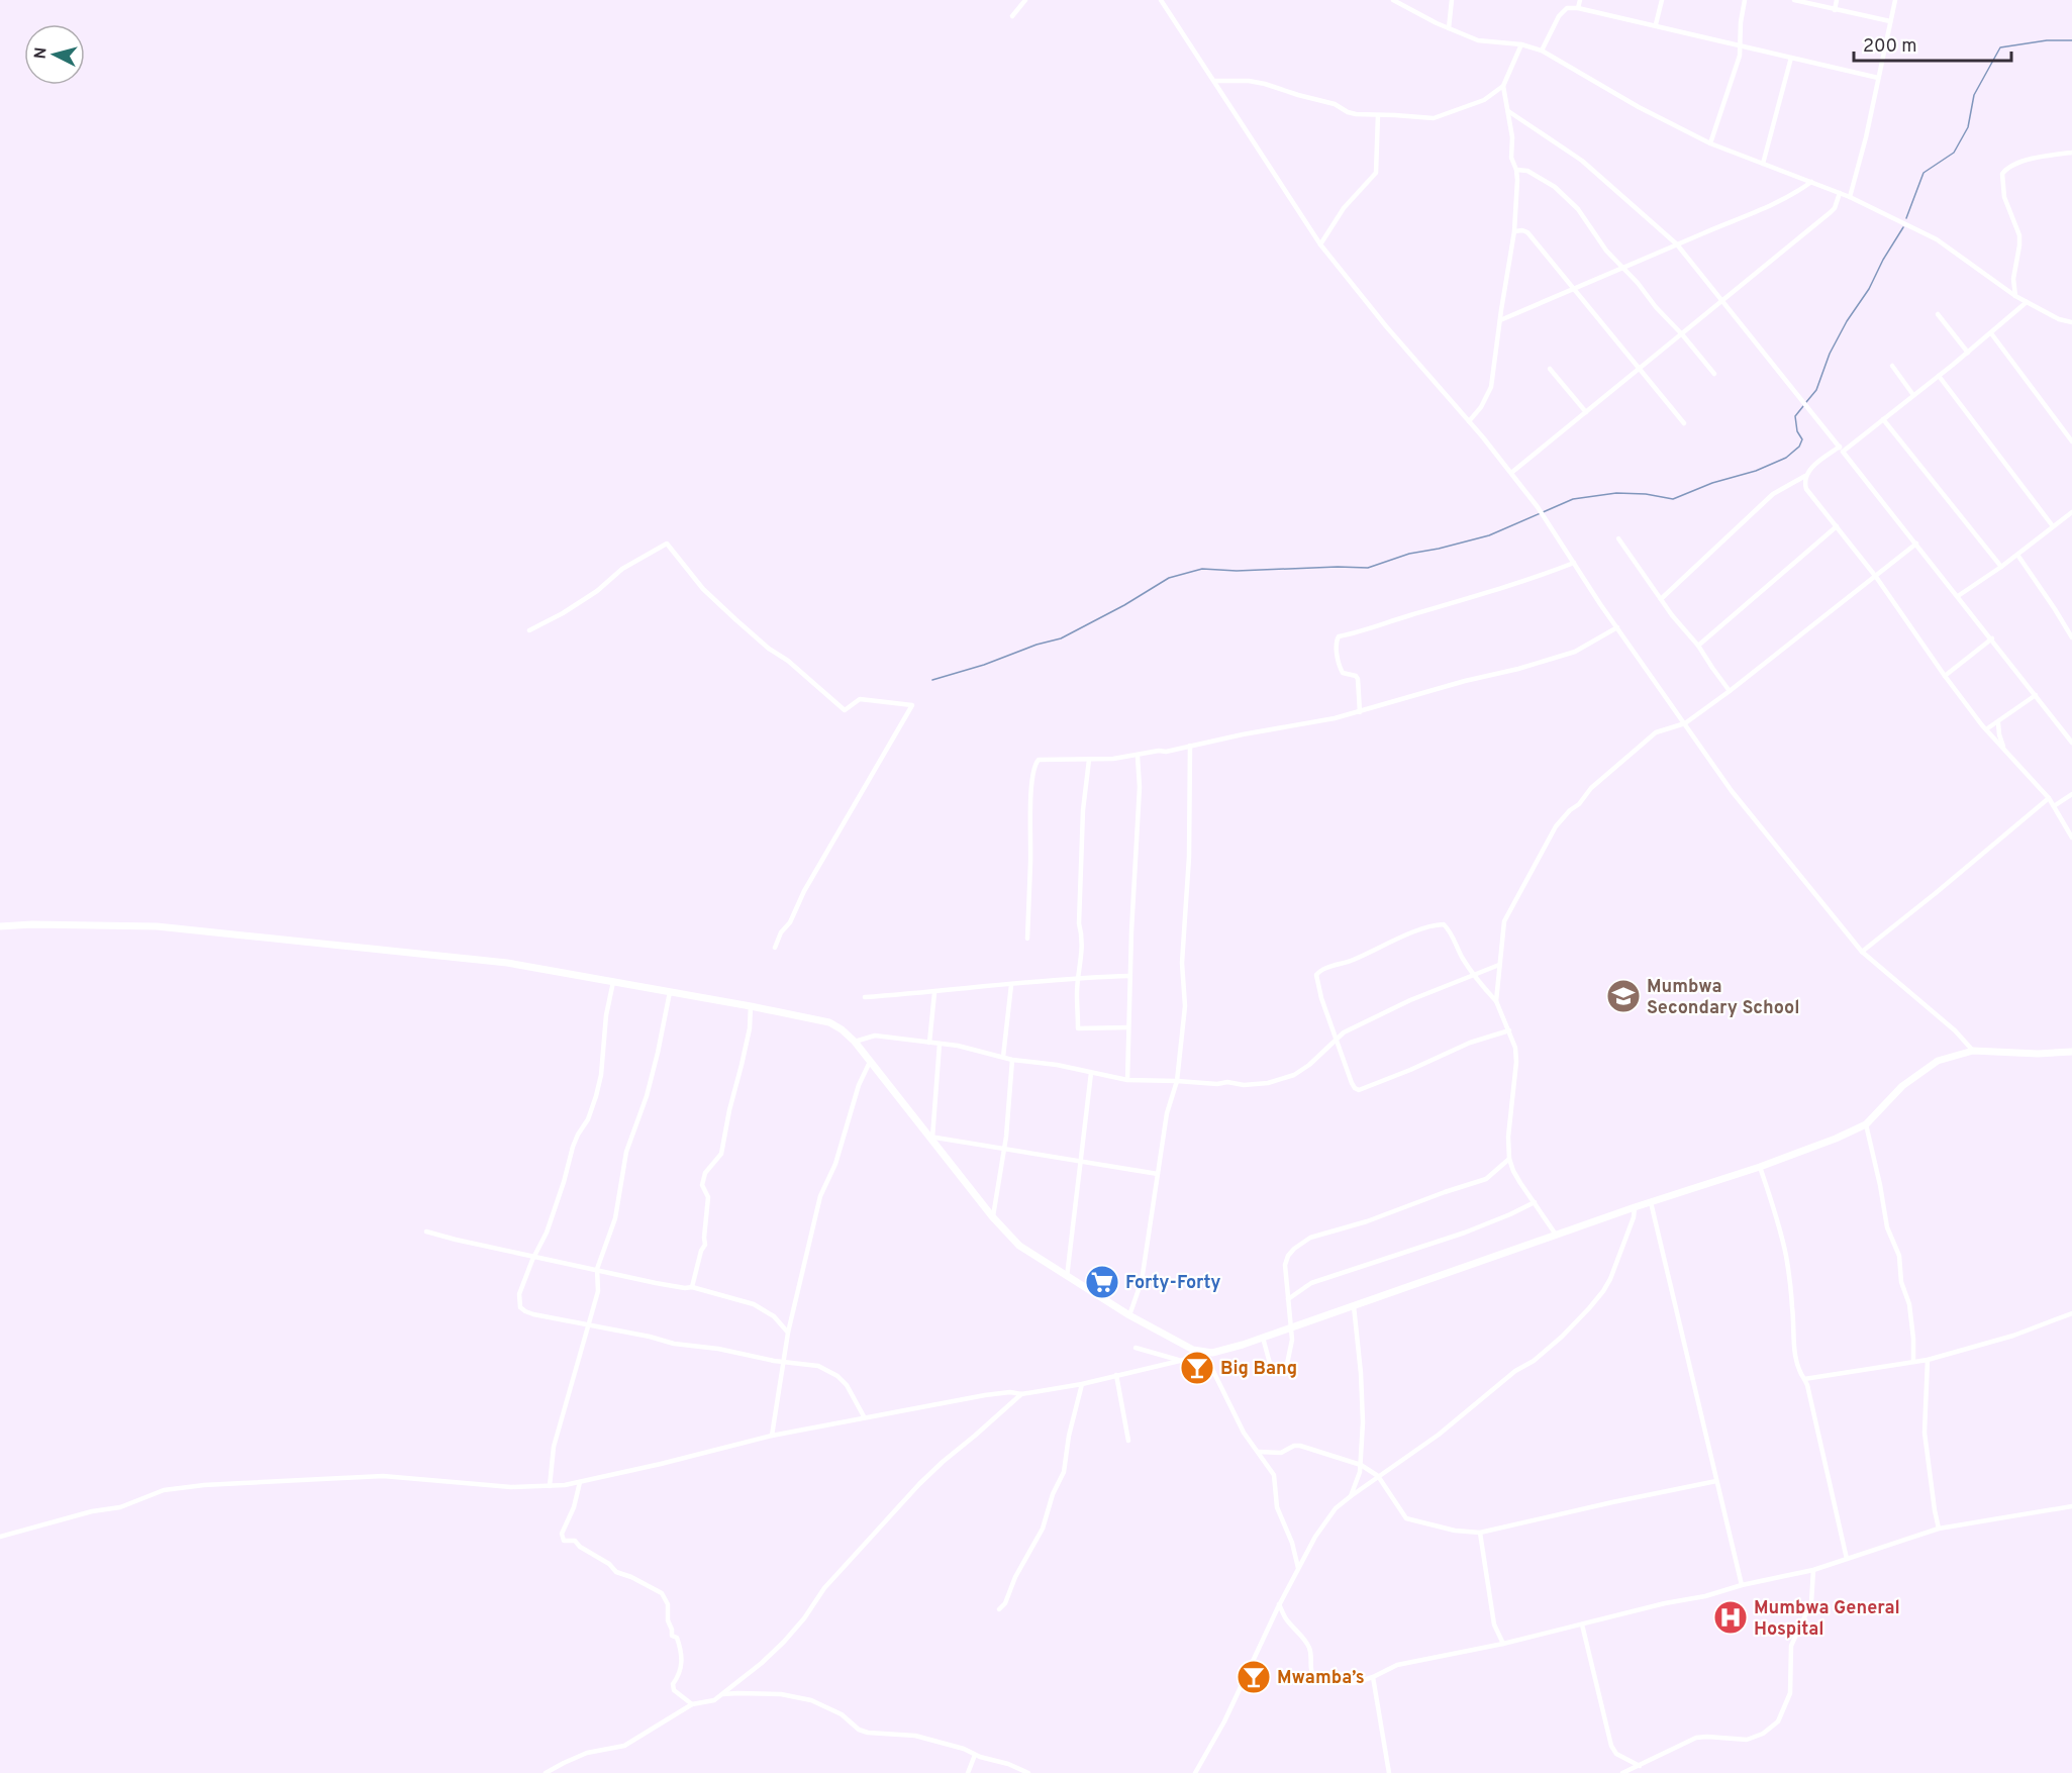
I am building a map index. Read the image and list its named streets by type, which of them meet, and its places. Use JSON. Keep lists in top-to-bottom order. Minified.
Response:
{"places":{"school or university":["Mumbwa Secondary School"],"supermarket":["Forty-Forty"],"bar":["Big Bang","Mwamba’s"],"hospital":["Mumbwa General Hospital"]},"scale_bar":"200 m","north":"left"}
